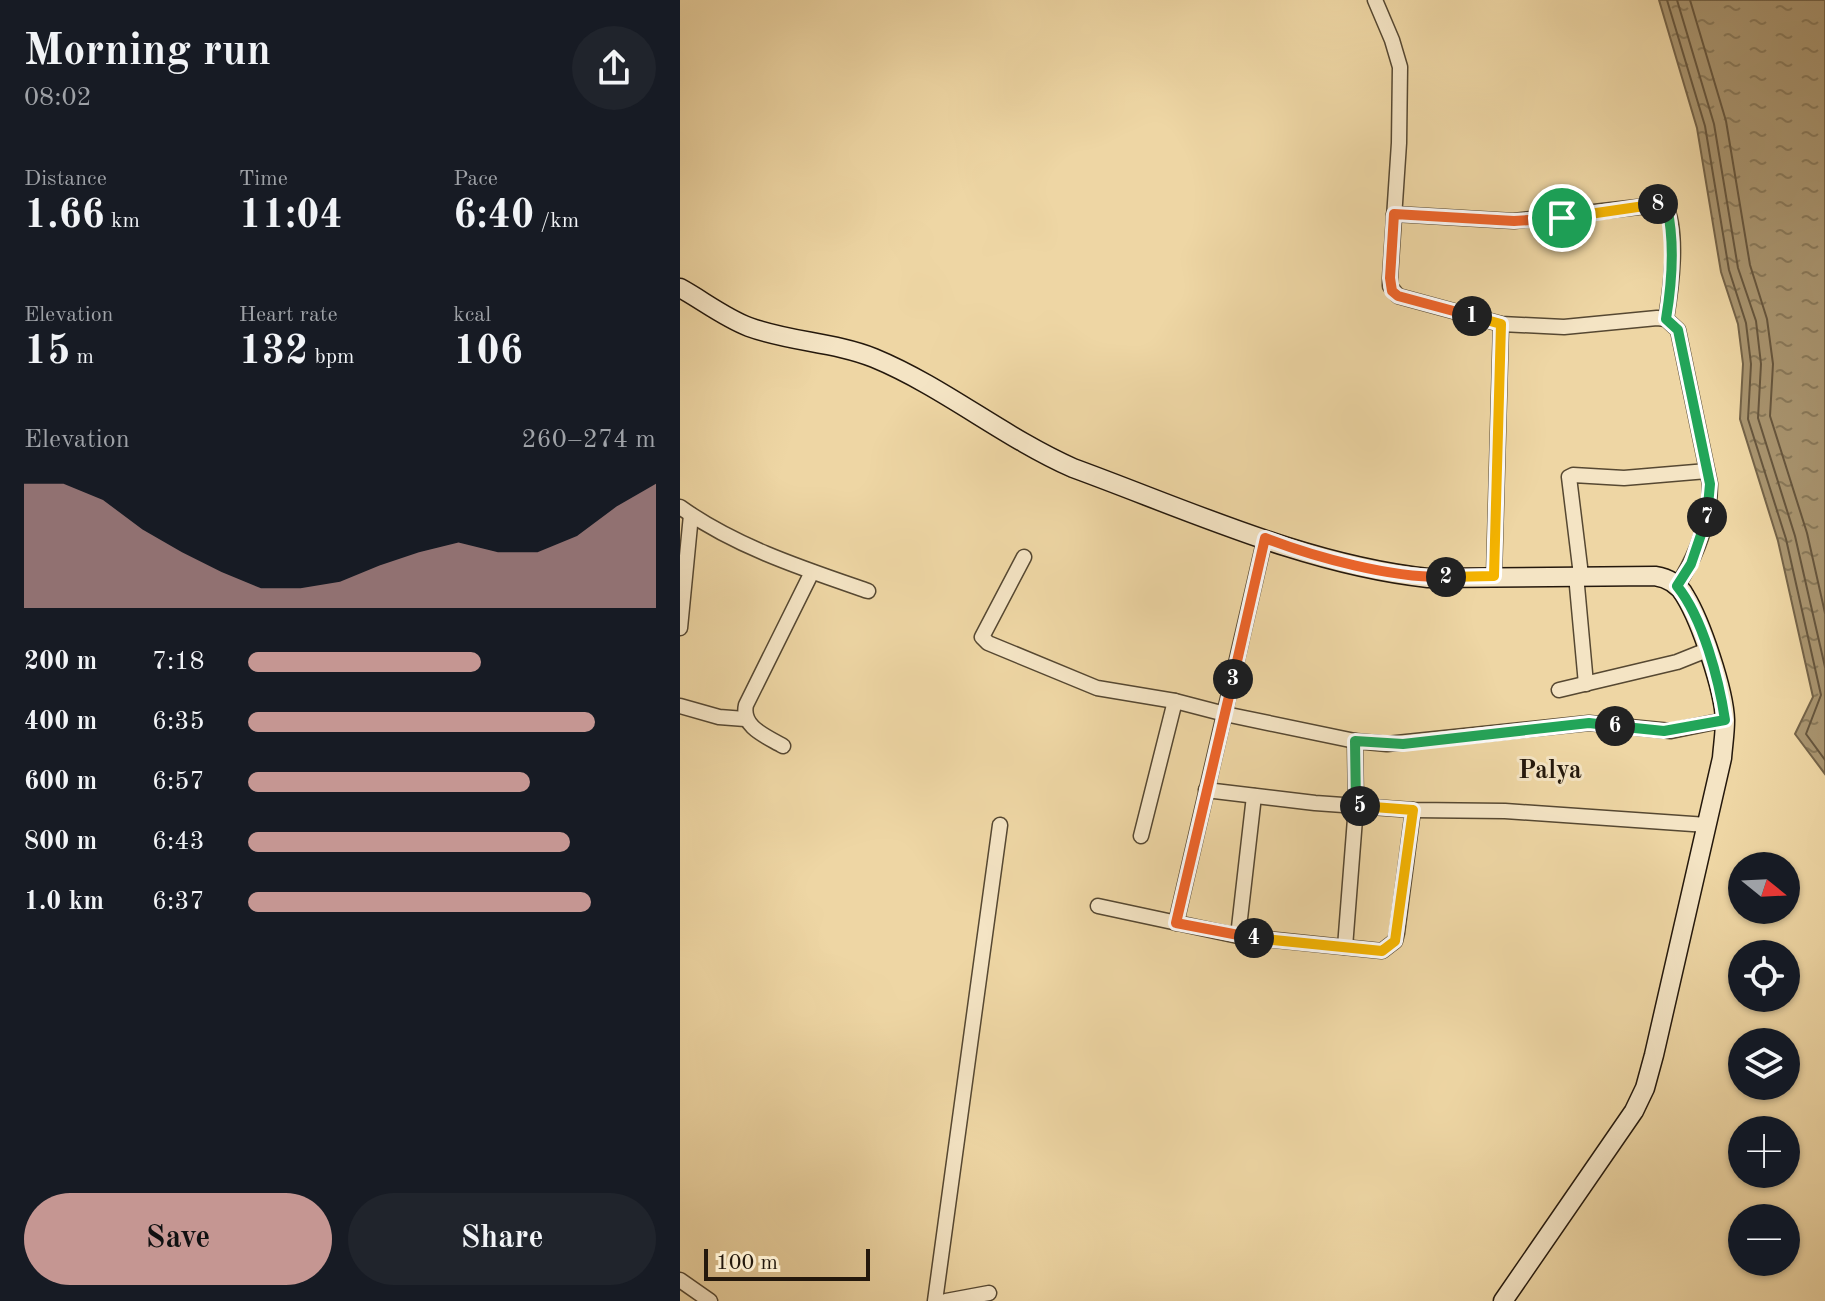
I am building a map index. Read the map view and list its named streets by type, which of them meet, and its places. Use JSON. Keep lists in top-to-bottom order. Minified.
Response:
{"districts":["Palya"],"scale_bar":"100 m","north":"right","page":{"heading":["Morning run","08:02"],"stats":[["Distance","1.66 km"],["Time","11:04"],["Pace","6:40 /km"],["Elevation","15 m"],["Heart rate","132 bpm"],["kcal","106"]],"pins":["8","1","7","2","3","6","5","4"],"chart":["Elevation","260–274 m"],"list":[{"name":"200 m","note":"7:18"},{"name":"400 m","note":"6:35"},{"name":"600 m","note":"6:57"},{"name":"800 m","note":"6:43"},{"name":"1.0 km","note":"6:37"}],"map_buttons":["+","−"],"buttons":["Save","Share"],"scale":"100 m"}}
